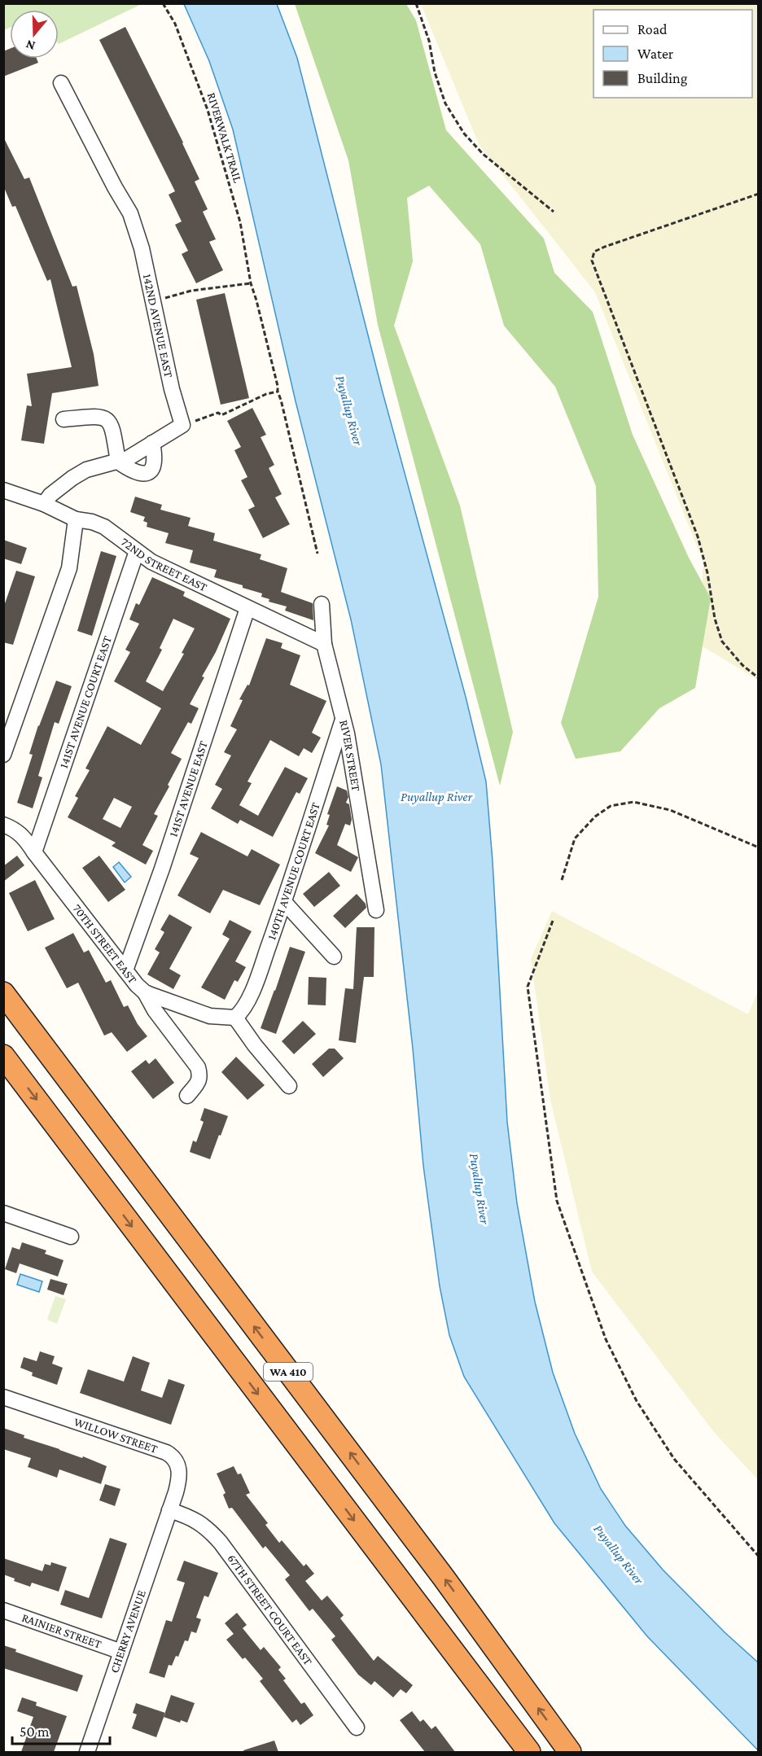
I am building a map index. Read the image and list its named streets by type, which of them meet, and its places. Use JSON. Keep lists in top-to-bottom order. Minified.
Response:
{"streets":{"highway":["WA 410"],"street":["142ND AVENUE EAST","72ND STREET EAST","141ST AVENUE COURT EAST","RIVER STREET","141ST AVENUE EAST","140TH AVENUE COURT EAST","70TH STREET EAST","WILLOW STREET","67TH STREET COURT EAST","RAINIER STREET","CHERRY AVENUE"],"path":["RIVERWALK TRAIL"]},"crossings":[["72ND STREET EAST","141ST AVENUE COURT EAST"],["72ND STREET EAST","RIVER STREET"],["72ND STREET EAST","141ST AVENUE EAST"],["141ST AVENUE COURT EAST","70TH STREET EAST"],["RIVER STREET","140TH AVENUE COURT EAST"],["141ST AVENUE EAST","70TH STREET EAST"],["140TH AVENUE COURT EAST","70TH STREET EAST"],["WILLOW STREET","67TH STREET COURT EAST"],["WILLOW STREET","CHERRY AVENUE"],["67TH STREET COURT EAST","CHERRY AVENUE"],["RAINIER STREET","CHERRY AVENUE"]],"water":["Puyallup River"],"legend":["Road","Water","Building"],"scale_bar":"50 m","north":"bottom"}
